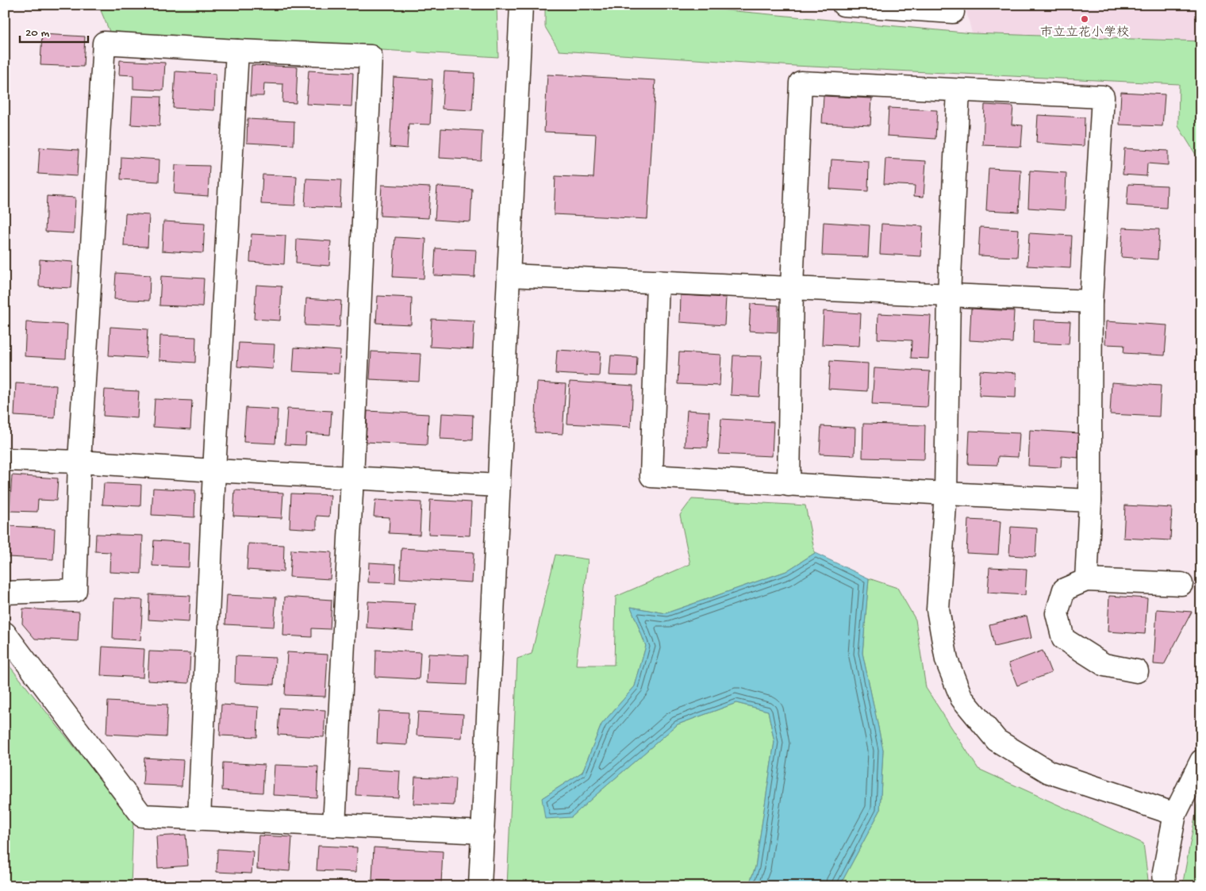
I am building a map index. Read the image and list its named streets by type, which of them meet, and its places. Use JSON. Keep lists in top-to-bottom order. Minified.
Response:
{"places":["市立立花小学校"],"scale_bar":"20 m"}
